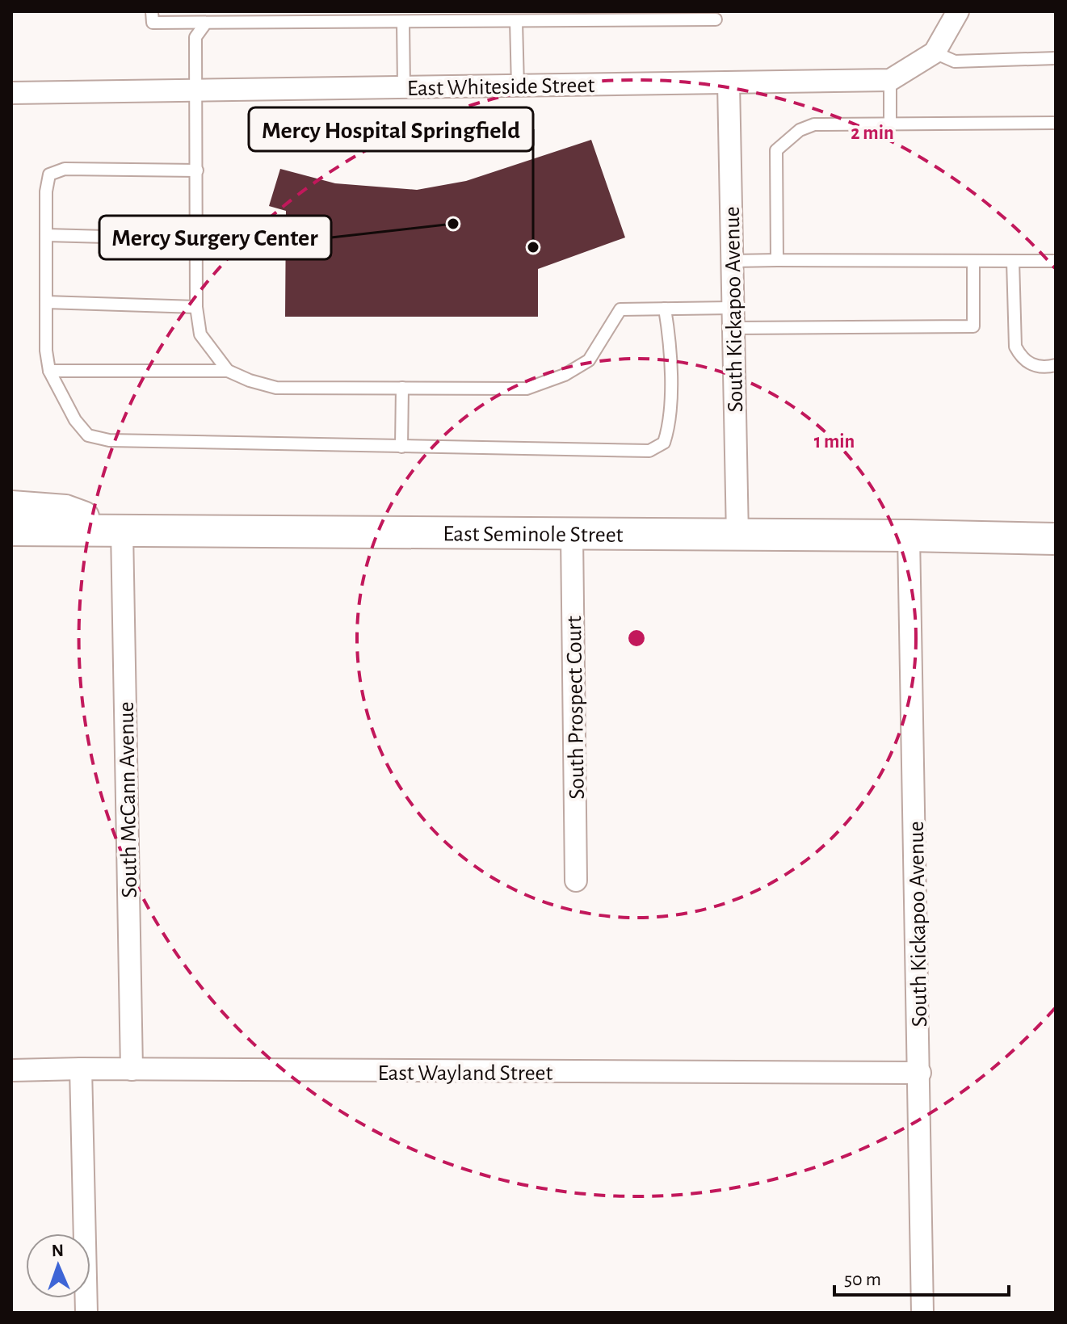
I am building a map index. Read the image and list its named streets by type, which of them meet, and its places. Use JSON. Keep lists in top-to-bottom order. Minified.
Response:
{"streets":{"street":["East Whiteside Street","South Kickapoo Avenue","East Seminole Street","South Prospect Court","South McCann Avenue","East Wayland Street"]},"crossings":[["East Whiteside Street","South Kickapoo Avenue"],["South Kickapoo Avenue","East Seminole Street"],["South Kickapoo Avenue","East Wayland Street"],["East Seminole Street","South Prospect Court"],["East Seminole Street","South McCann Avenue"],["South McCann Avenue","East Wayland Street"]],"places":["Mercy Surgery Center","Mercy Hospital Springfield"],"scale_bar":"50 m","north":"top","rings":["2 min","1 min"]}
